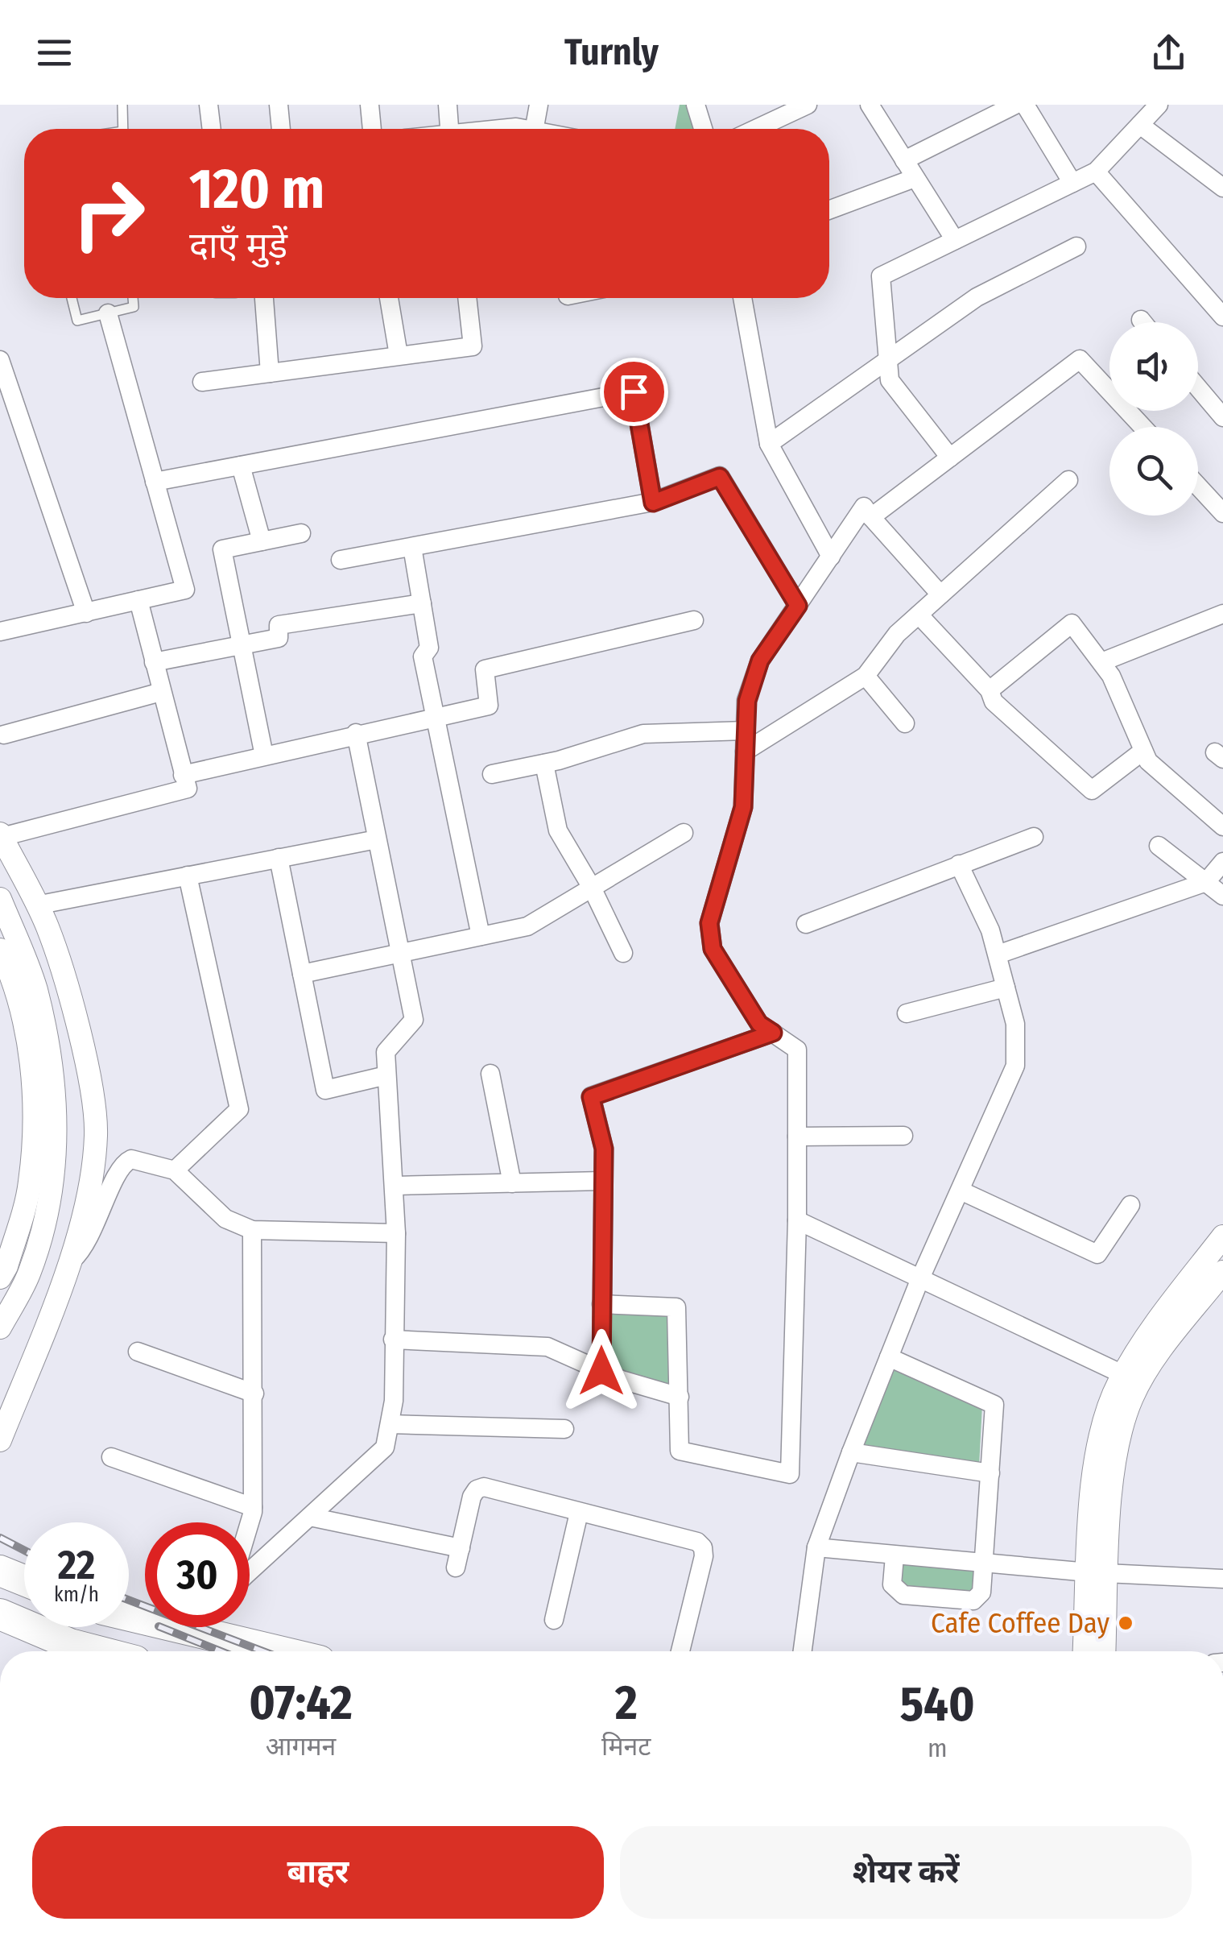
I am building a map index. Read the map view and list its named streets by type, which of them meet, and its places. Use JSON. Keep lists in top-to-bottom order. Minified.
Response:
{"places":["Cafe Coffee Day"],"page":{"header":"Turnly","turn":["120 m","दाएँ मुड़ें"],"speed":"22 km/h","limit":"30","eta":["07:42","आगमन","2","मिनट","540","m"],"buttons":["बाहर","शेयर करें"]}}
